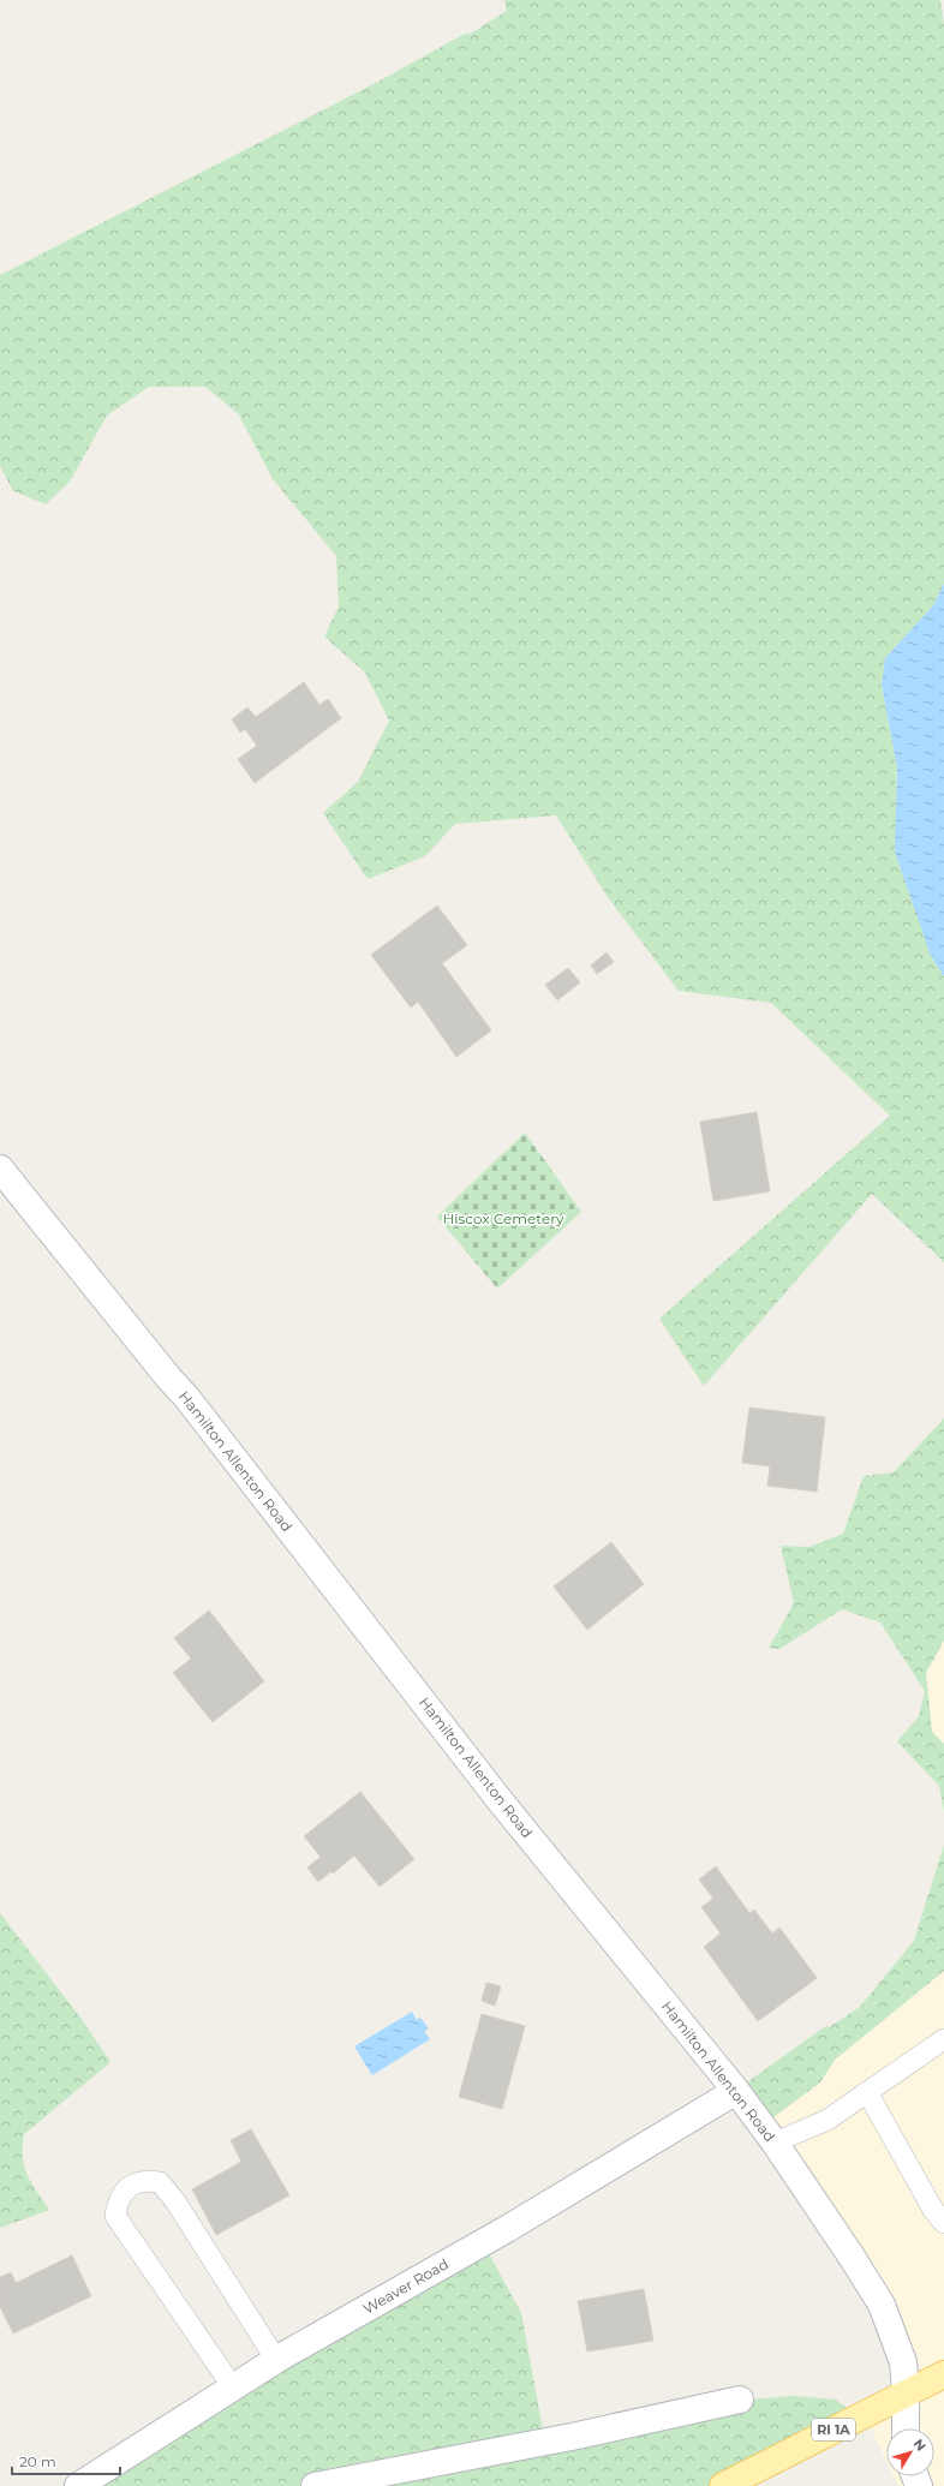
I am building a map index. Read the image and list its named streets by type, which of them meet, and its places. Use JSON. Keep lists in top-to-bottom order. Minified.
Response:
{"streets":{"main road":["RI 1A"],"street":["Hamilton Allenton Road","Weaver Road"]},"crossings":[["Hamilton Allenton Road","Weaver Road"],["Hamilton Allenton Road","RI 1A"]],"parks":["Hiscox Cemetery"],"scale_bar":"20 m","north":"top right"}
